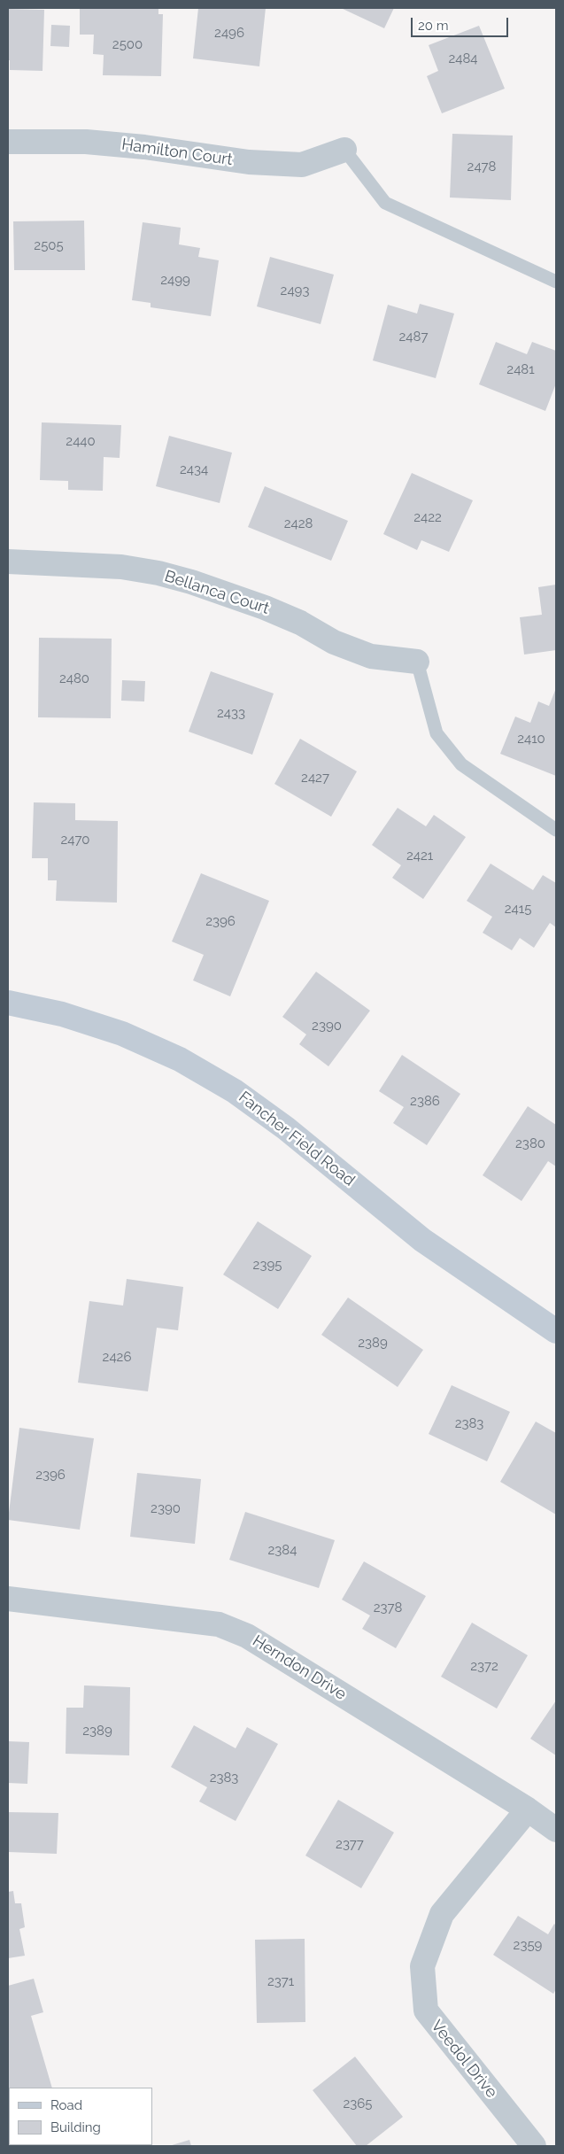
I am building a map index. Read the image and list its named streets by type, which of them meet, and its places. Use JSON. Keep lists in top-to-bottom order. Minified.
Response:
{"streets":{"street":["Hamilton Court","Bellanca Court","Fancher Field Road","Herndon Drive","Veedol Drive"]},"crossings":[["Herndon Drive","Veedol Drive"]],"house_numbers":["2496","2500","2484","2478","2505","2499","2493","2487","2481","2440","2434","2422","2428","2480","2433","2410","2427","2470","2421","2415","2396","2390","2386","2380","2395","2389","2426","2383","2396","2390","2384","2378","2372","2389","2383","2377","2359","2371","2365"],"legend":["Road","Building"],"scale_bar":"20 m"}
